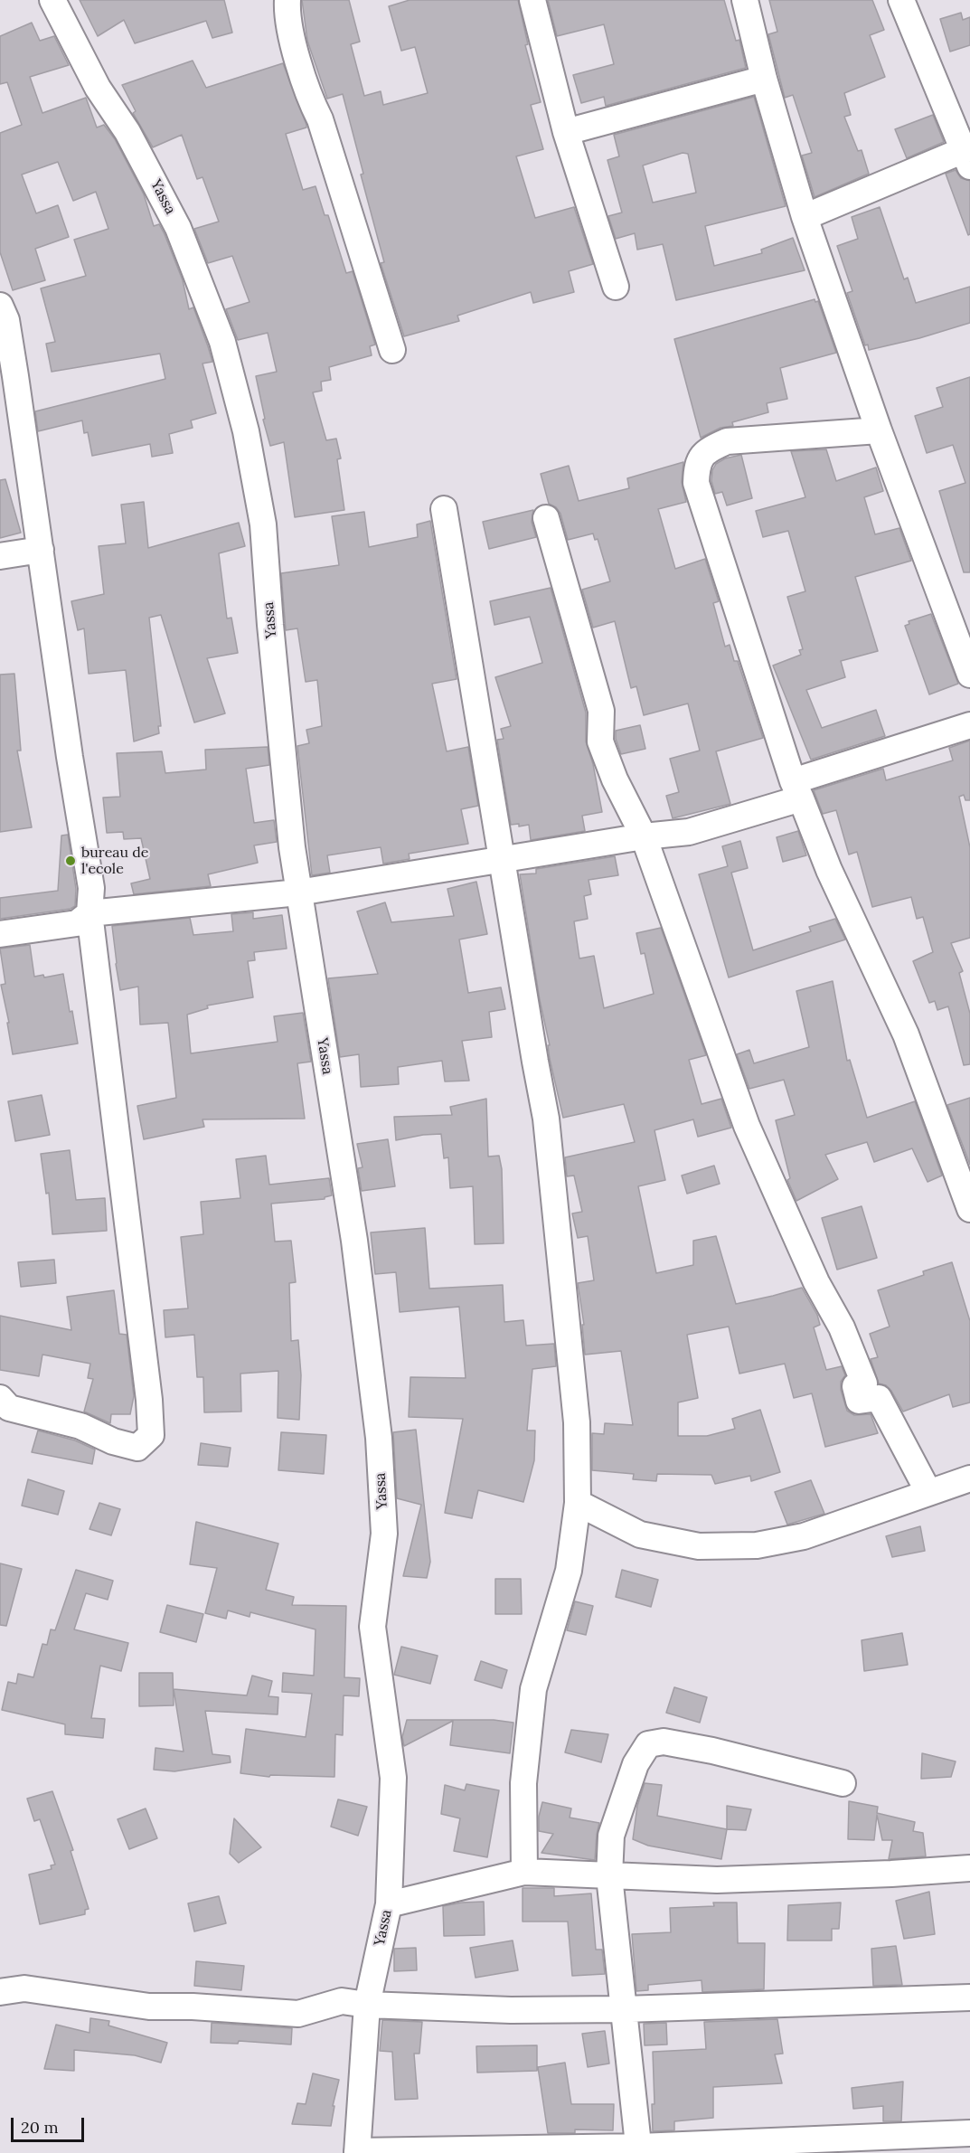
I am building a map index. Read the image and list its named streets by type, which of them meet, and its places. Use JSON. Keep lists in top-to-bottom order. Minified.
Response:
{"streets":{"street":["Yassa"]},"places":["bureau de l'ecole"],"scale_bar":"20 m"}
